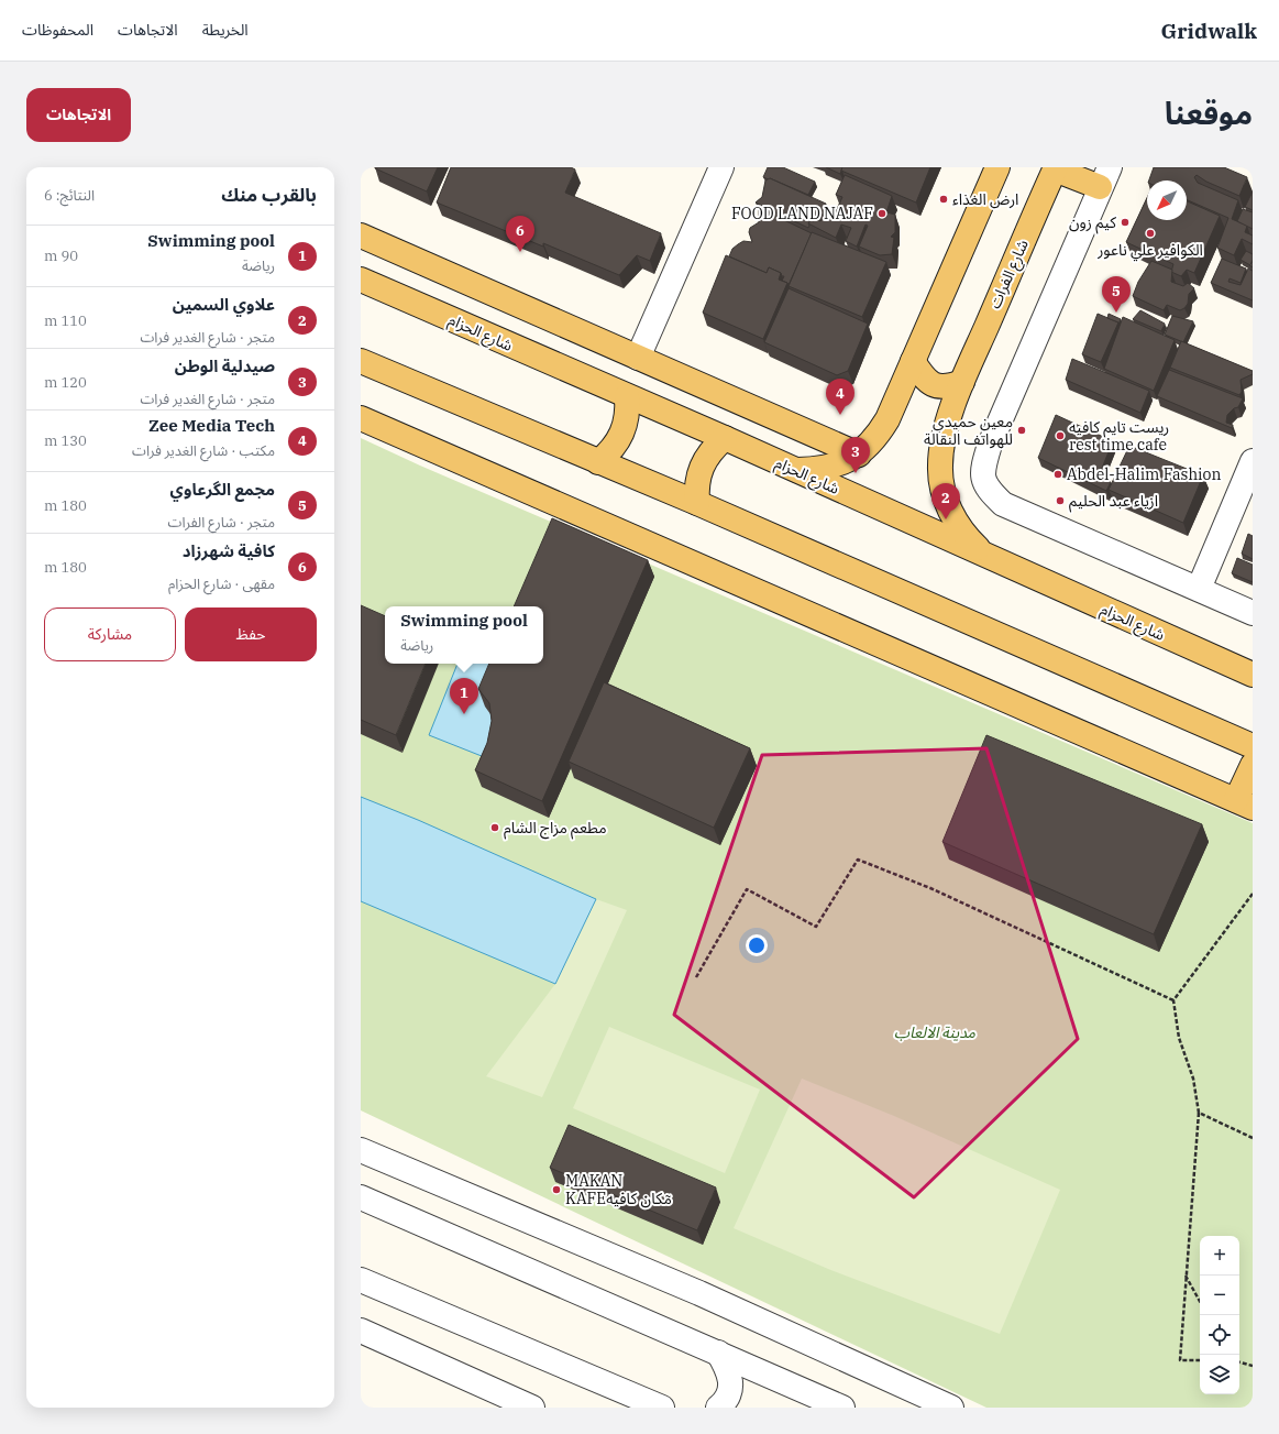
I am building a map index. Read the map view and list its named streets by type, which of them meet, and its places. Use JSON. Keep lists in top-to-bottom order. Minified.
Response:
{"streets":{"main road":["شارع الفرات","شارع الحزام"]},"crossings":[["شارع الفرات","شارع الحزام"]],"parks":["مدينة الالعاب"],"places":["ارض الغذاء","FOOD LAND NAJAF","كيم زون","الكوافير علي ناعور","معين حميدي للهواتف النقالة","ريست تايم كافيه rest time cafe","Abdel-Halim Fashion","ازياء عبد الحليم","مطعم مزاج الشام","MAKAN KAFEمٓكان كافيه"],"north":"bottom left","page":{"header":"Gridwalk","nav":["الخريطة","الاتجاهات","المحفوظات"],"title":"موقعنا","buttons":["الاتجاهات",["حفظ","مشاركة"]],"heading":["بالقرب منك","النتائج: 6"],"pins":["6","5","4","3","2","1"],"list":[{"mark":"1","name":"Swimming pool","note":"رياضة","value":"90 m"},{"mark":"2","name":"علاوي السمين","note":"متجر · شارع الغدير فرات","value":"110 m"},{"mark":"3","name":"صيدلية الوطن","note":"متجر · شارع الغدير فرات","value":"120 m"},{"mark":"4","name":"Zee Media Tech","note":"مكتب · شارع الغدير فرات","value":"130 m"},{"mark":"5","name":"مجمع الگرعاوي","note":"متجر · شارع الفرات","value":"180 m"},{"mark":"6","name":"كافية شهرزاد","note":"مقهى · شارع الحزام","value":"180 m"}],"popup":["Swimming pool","رياضة"],"map_buttons":["+","−"]}}
